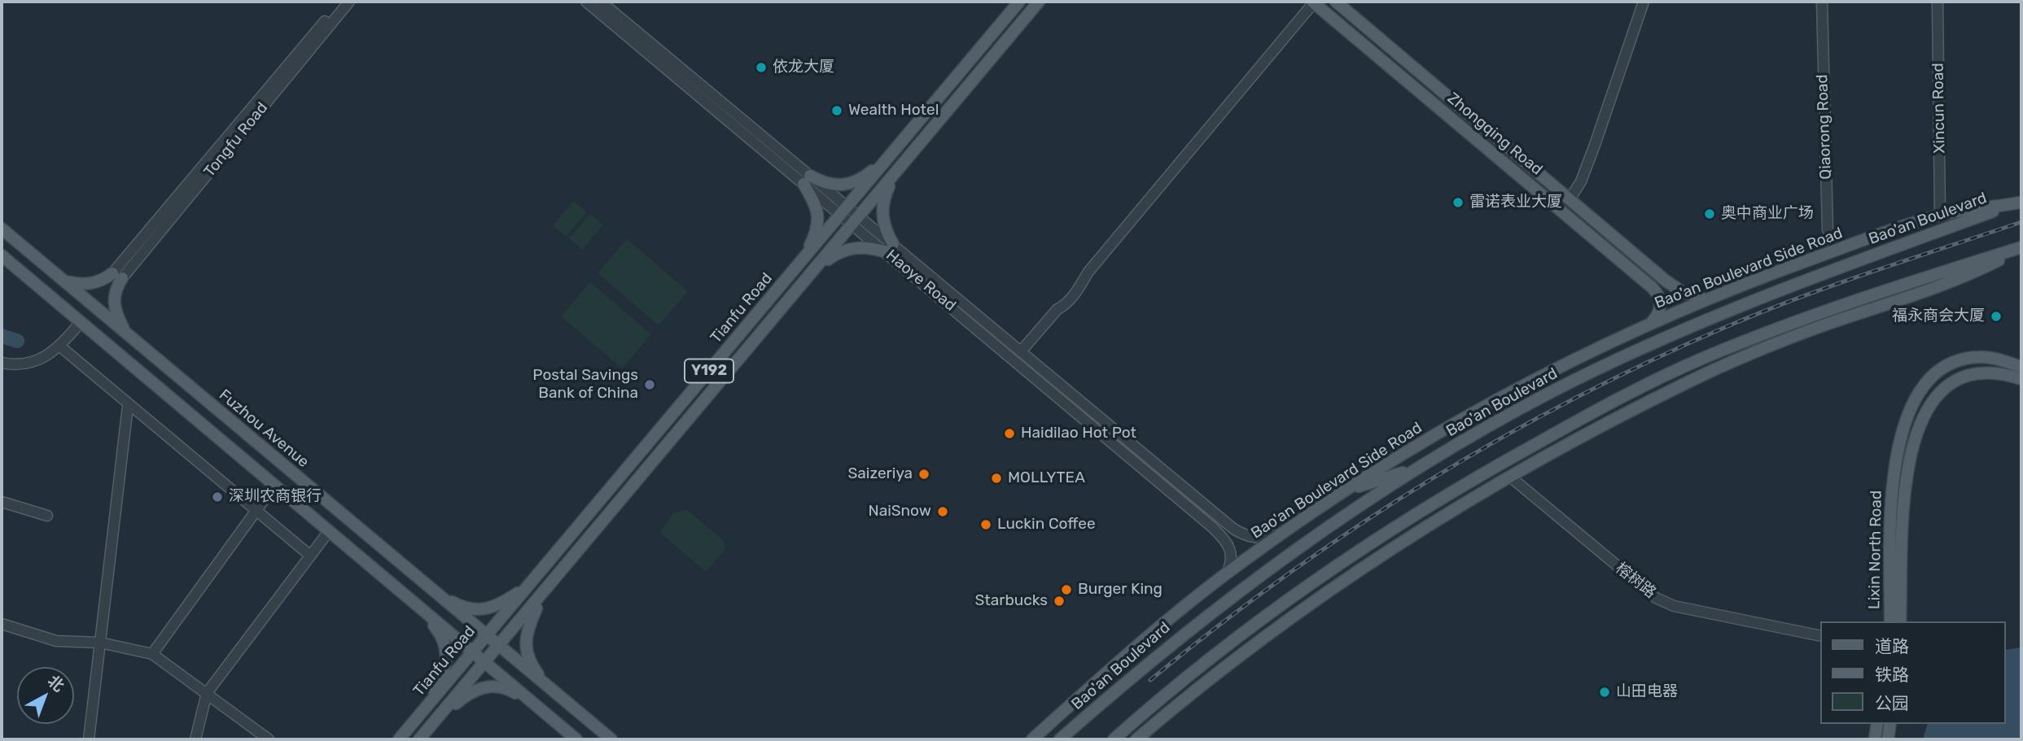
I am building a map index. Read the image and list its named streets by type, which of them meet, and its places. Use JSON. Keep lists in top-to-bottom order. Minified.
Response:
{"streets":{"main road":["Zhongqing Road","Bao'an Boulevard","Bao'an Boulevard Side Road","Tianfu Road","Y192","Fuzhou Avenue","Lixin North Road"],"street":["Xincun Road","Qiaorong Road","Tongfu Road","Haoye Road","榕树路"]},"crossings":[["Xincun Road","Bao'an Boulevard Side Road"],["Qiaorong Road","Bao'an Boulevard Side Road"],["Zhongqing Road","Bao'an Boulevard Side Road"],["Bao'an Boulevard","Bao'an Boulevard Side Road"],["Bao'an Boulevard Side Road","Haoye Road"],["Haoye Road","Tianfu Road"],["Tianfu Road","Fuzhou Avenue"]],"places":["依龙大厦","Wealth Hotel","雷诺表业大厦","奥中商业广场","福永商会大厦","Postal Savings Bank of China","Haidilao Hot Pot","Saizeriya","MOLLYTEA","深圳农商银行","NaiSnow","Luckin Coffee","Burger King","Starbucks","山田电器"],"legend":["道路","铁路","公园"],"north":"top right"}
